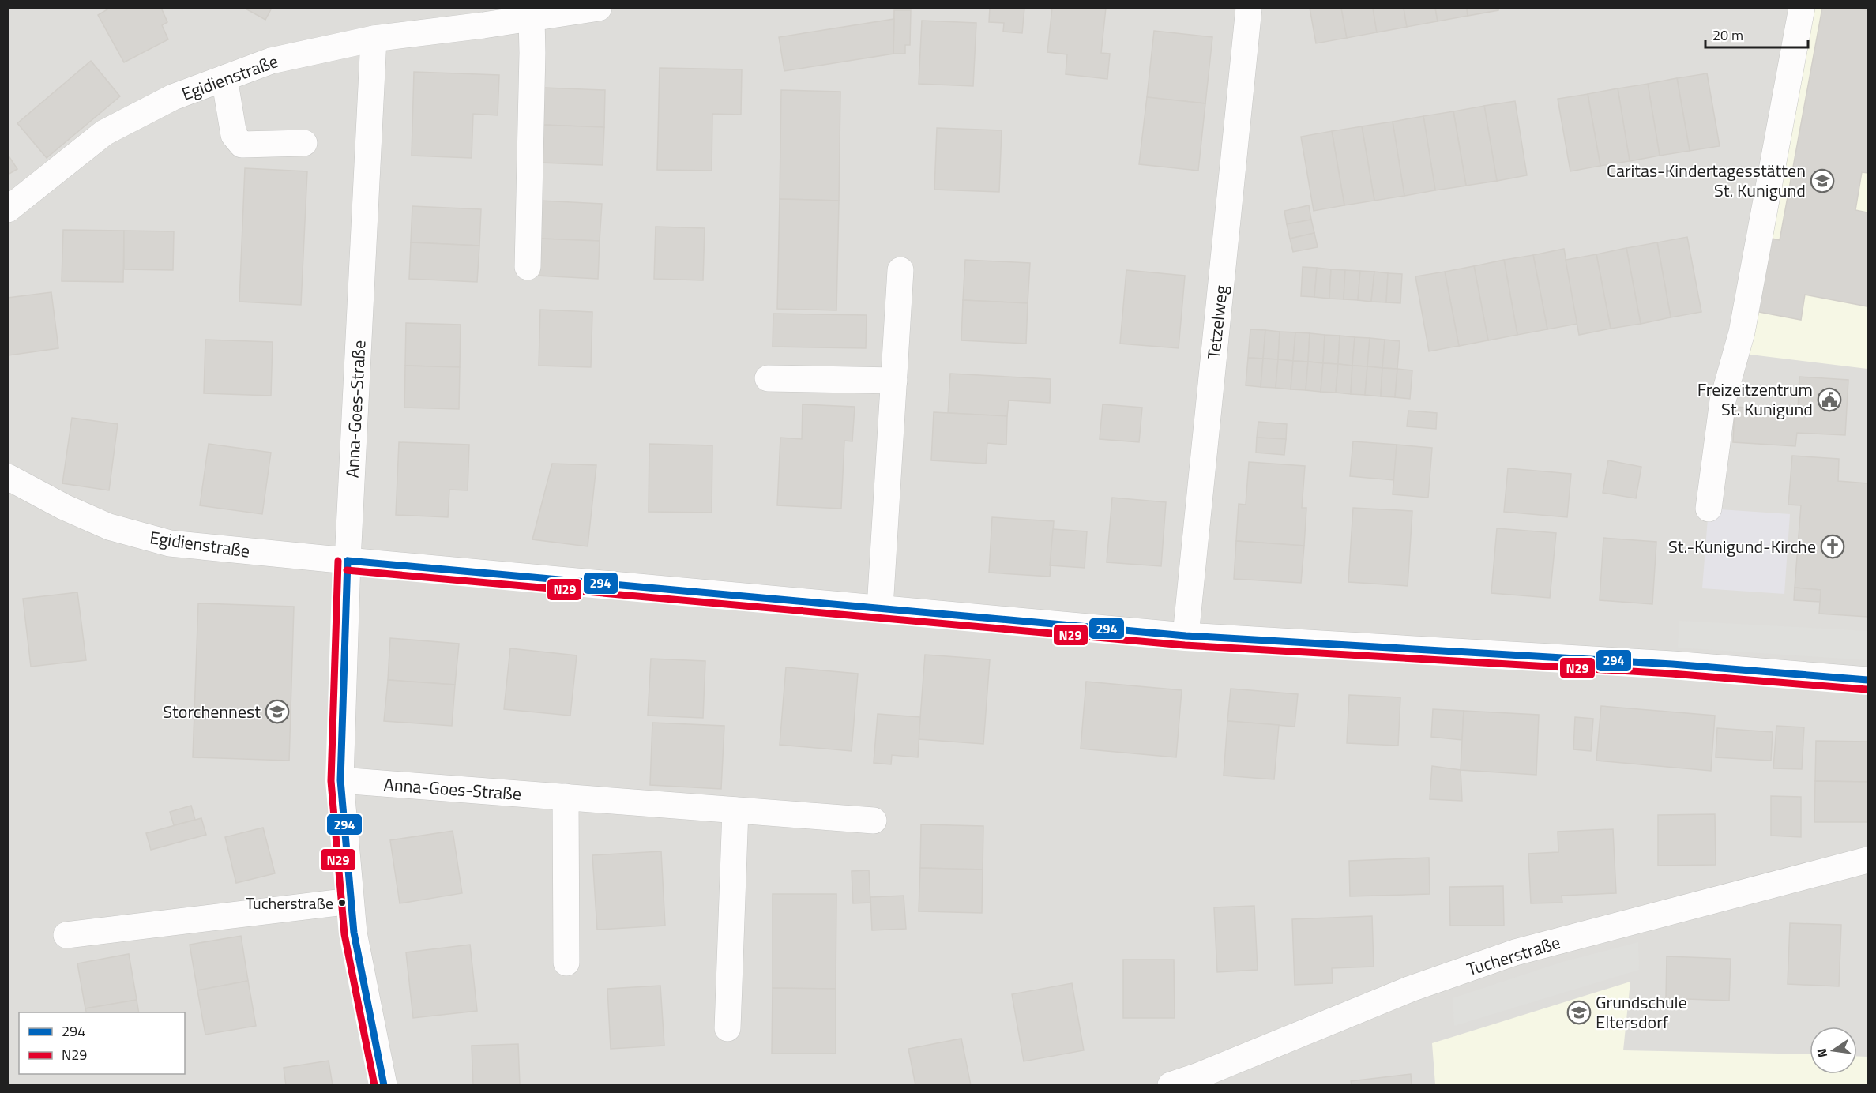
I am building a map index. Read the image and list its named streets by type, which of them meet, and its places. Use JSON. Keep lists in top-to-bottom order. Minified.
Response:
{"streets":{"street":["Egidienstraße","Tetzelweg","Anna-Goes-Straße","Tucherstraße"]},"crossings":[["Egidienstraße","Tetzelweg"],["Egidienstraße","Anna-Goes-Straße"]],"places":{"school or university":["Caritas-Kindertagesstätten St. Kunigund","Storchennest","Grundschule Eltersdorf"],"public building":["Freizeitzentrum St. Kunigund"],"church":["St.-Kunigund-Kirche"],"other":["Tucherstraße"]},"lines":["transit line 294","transit line N29"],"legend":["294","N29"],"scale_bar":"20 m","north":"left"}
